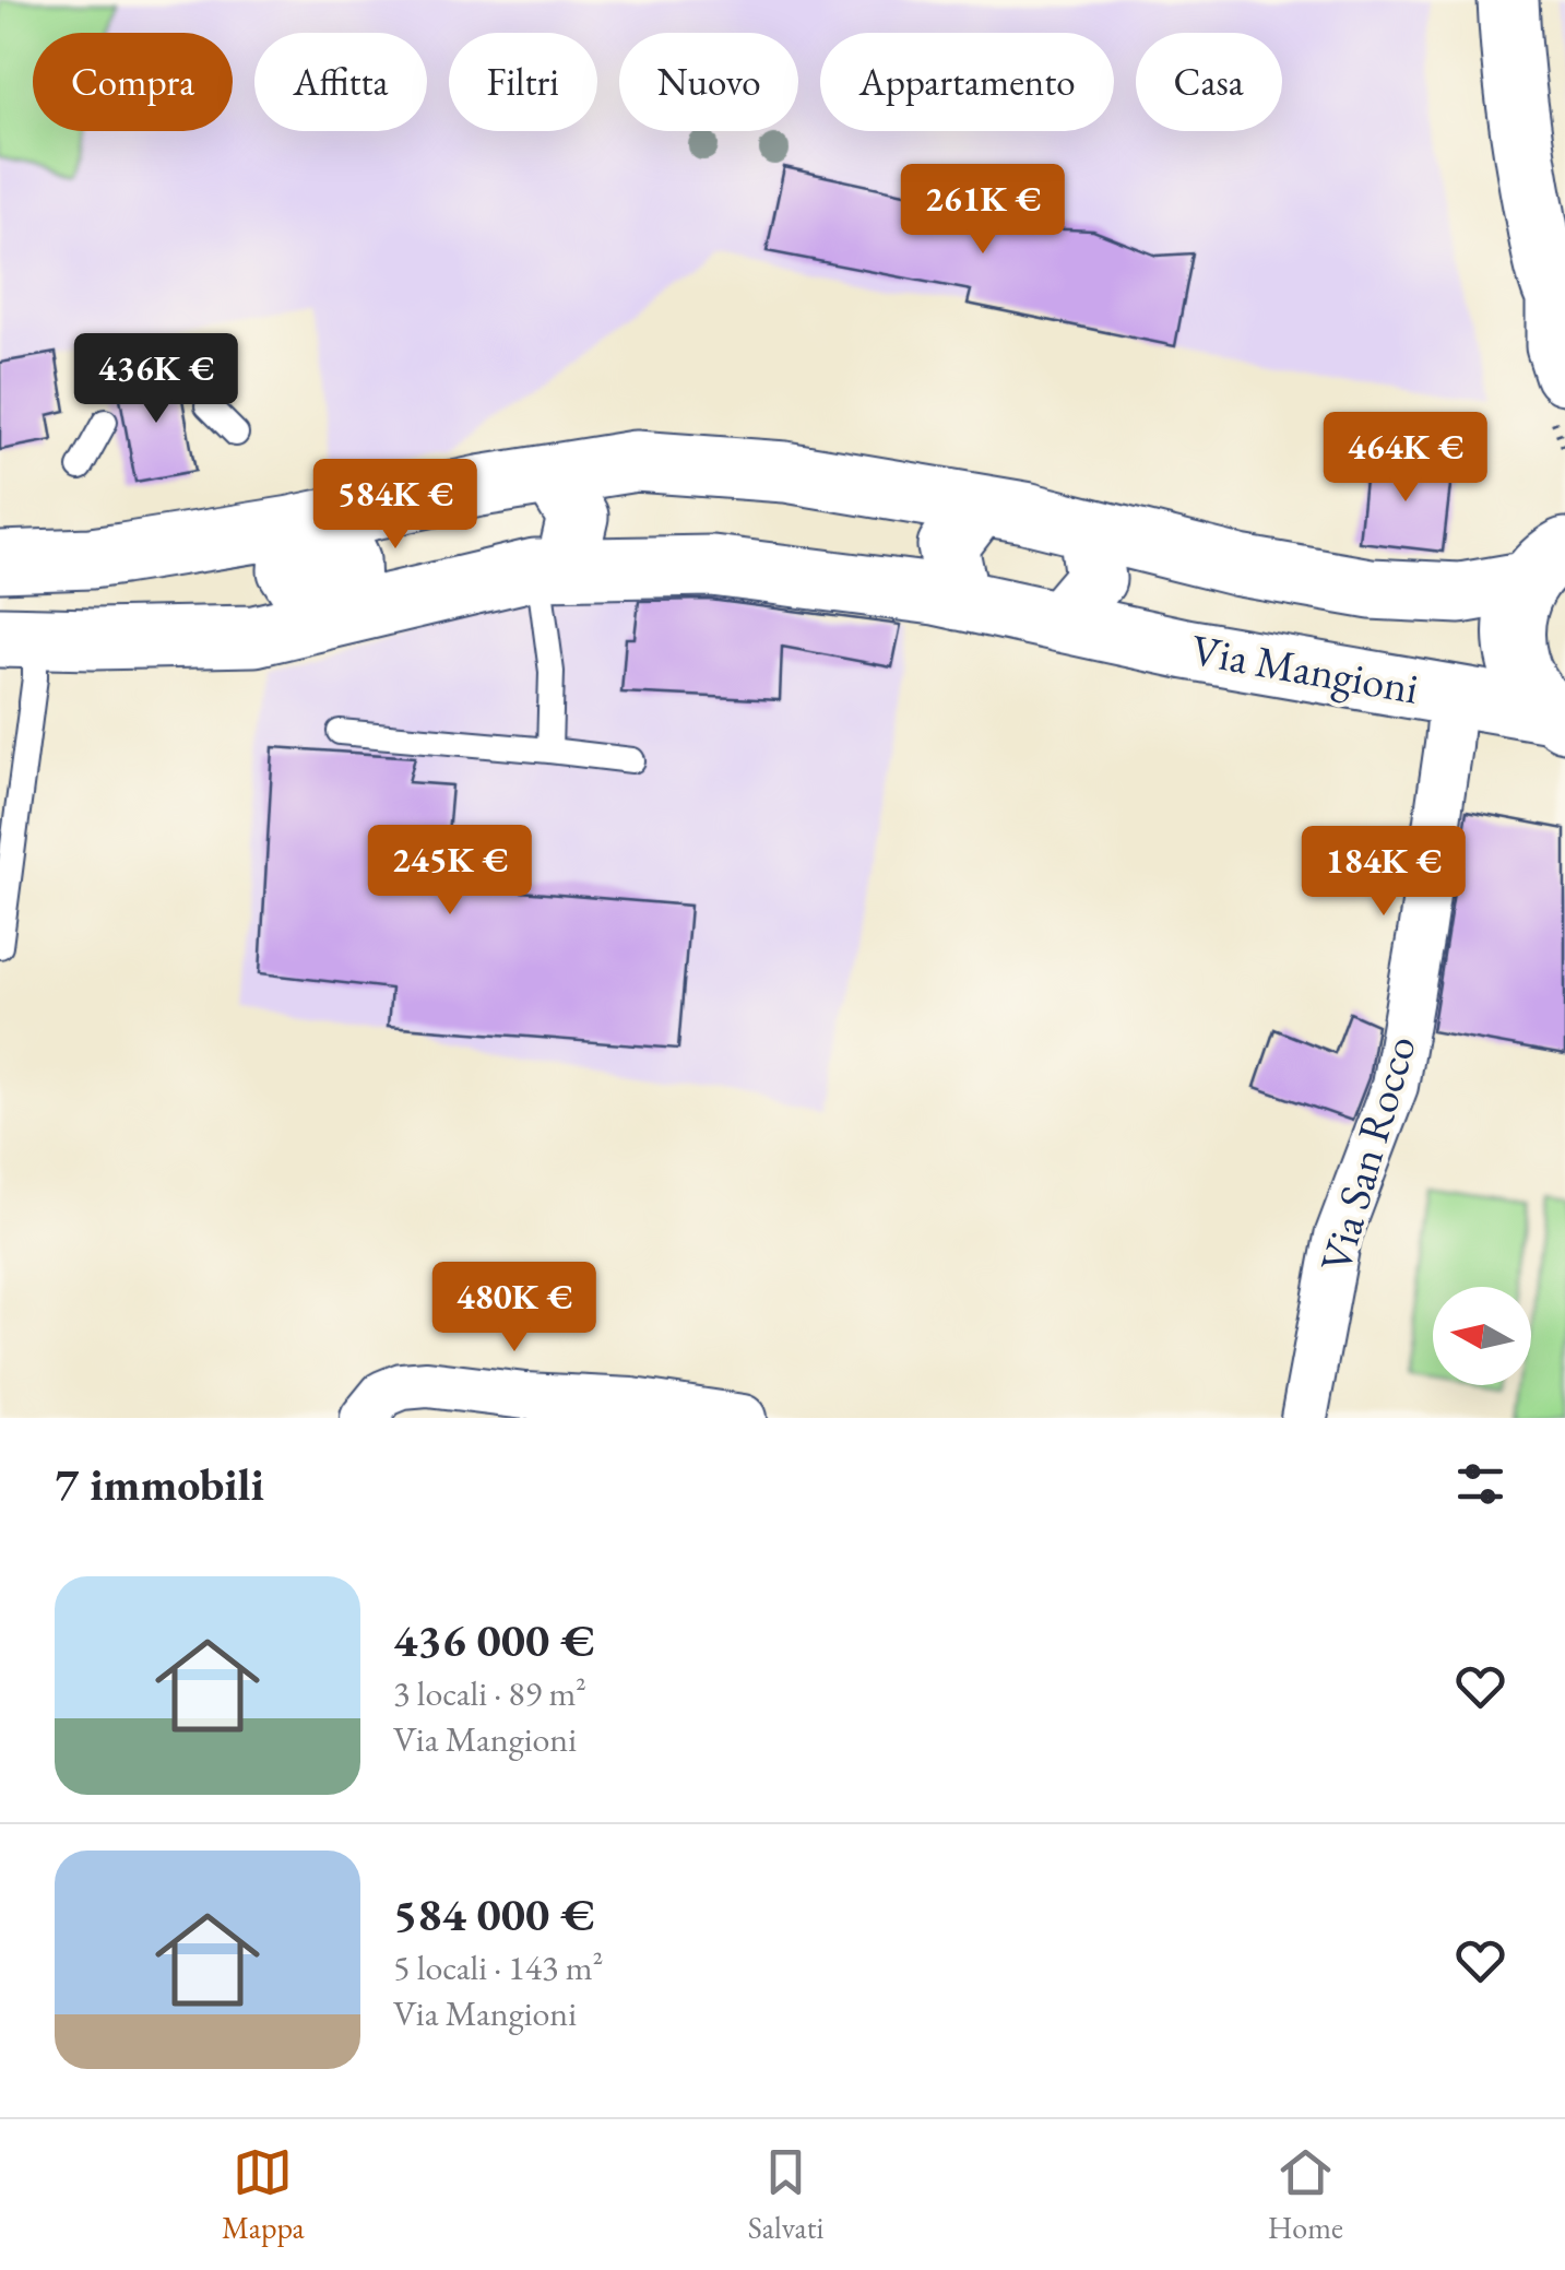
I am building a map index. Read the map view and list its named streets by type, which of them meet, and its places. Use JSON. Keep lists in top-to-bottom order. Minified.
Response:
{"streets":{"street":["Via Mangioni","Via San Rocco"]},"crossings":[["Via Mangioni","Via San Rocco"]],"north":"left","page":{"chip":["Compra","Affitta","Filtri","Nuovo","Appartamento","Casa"],"price":["261K €","436K €","464K €","584K €","245K €","184K €","480K €"],"heading":"7 immobili","list":[{"name":"436 000 €","note":"3 locali · 89 m² · Via Mangioni"},{"name":"584 000 €","note":"5 locali · 143 m² · Via Mangioni"}],"tabs":["Mappa","Salvati","Home"]}}
